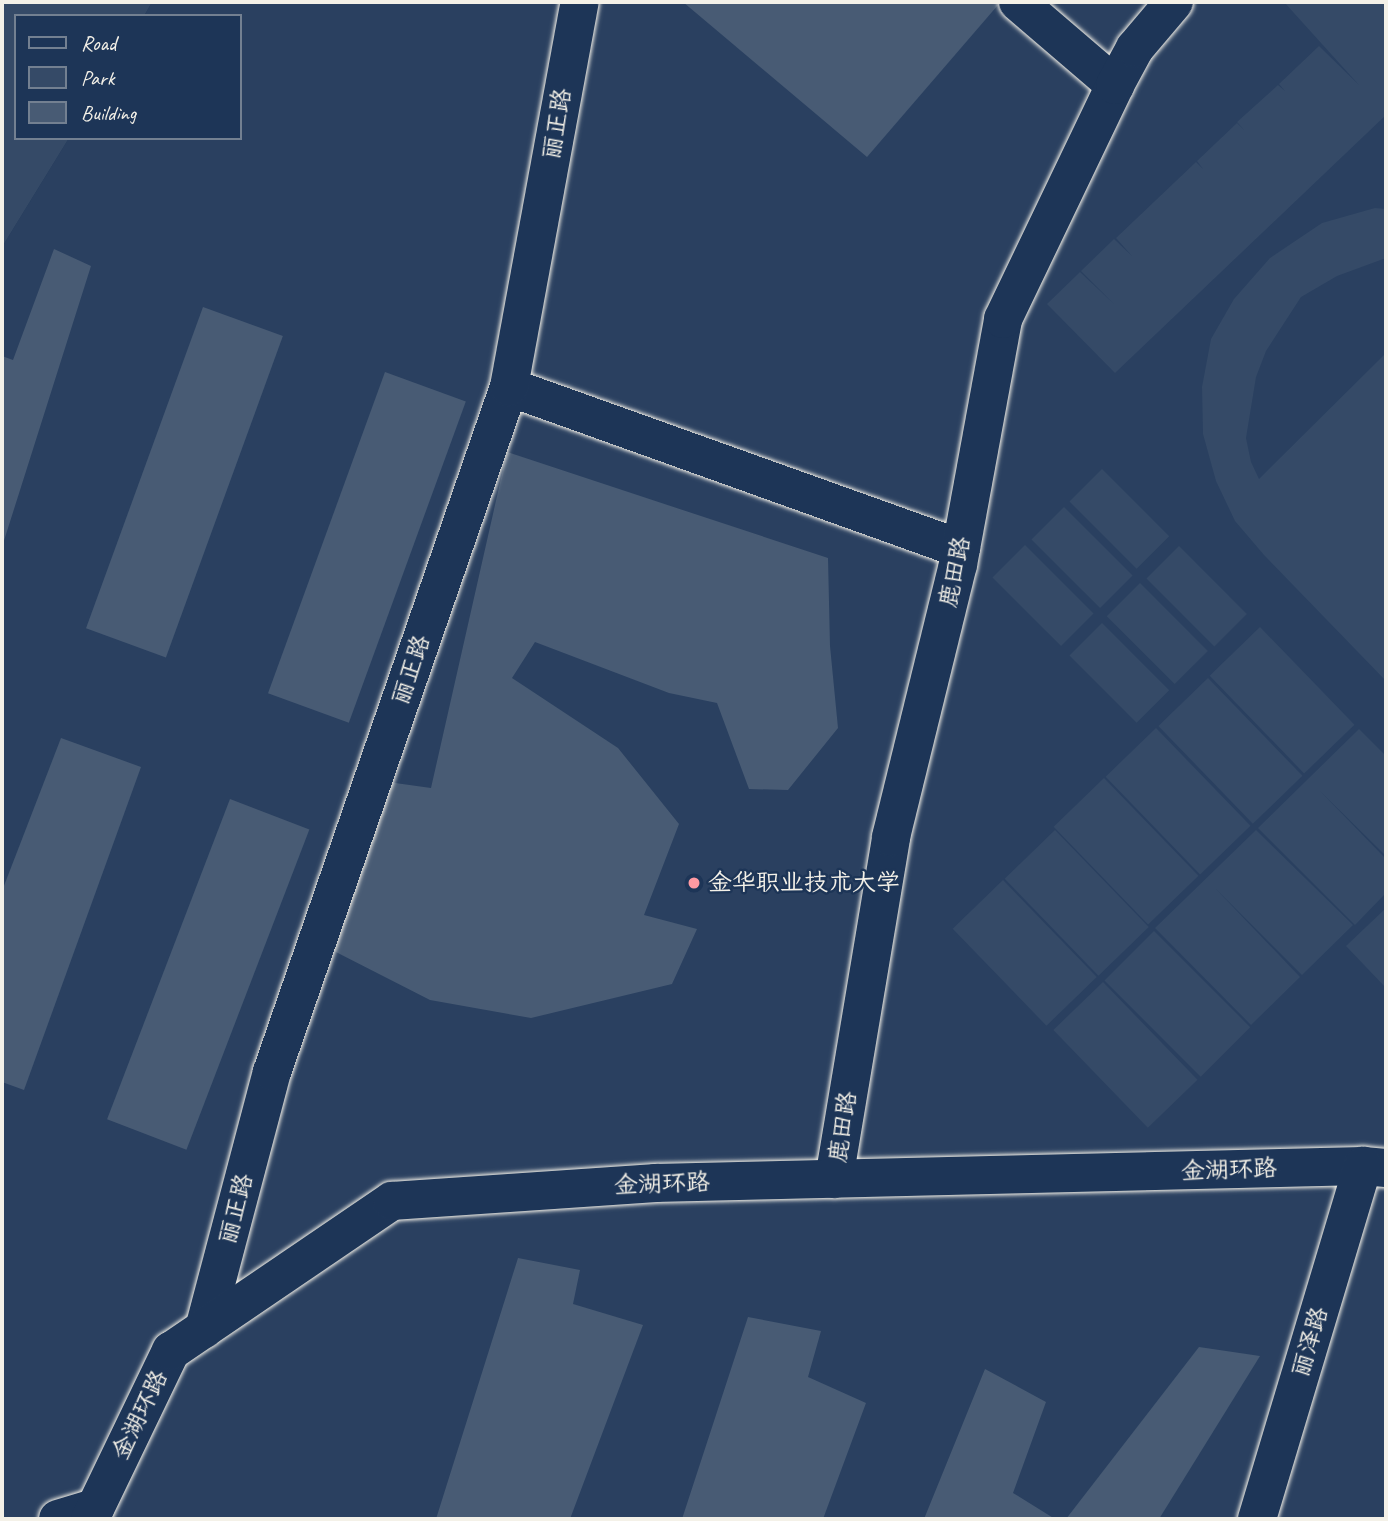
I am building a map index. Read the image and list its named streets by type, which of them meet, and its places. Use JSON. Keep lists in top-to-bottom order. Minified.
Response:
{"streets":{"street":["丽正路","鹿田路","金湖环路","丽泽路"]},"crossings":[["丽正路","金湖环路"],["鹿田路","金湖环路"],["金湖环路","丽泽路"]],"places":["金华职业技术大学"],"legend":["Road","Park","Building"]}
